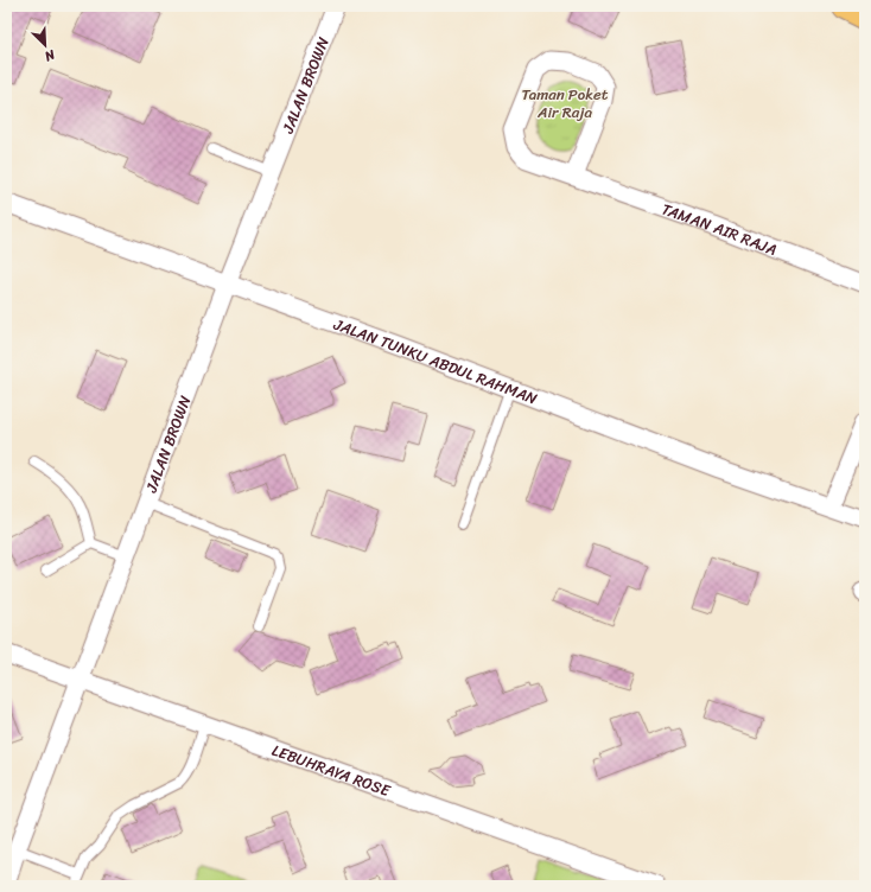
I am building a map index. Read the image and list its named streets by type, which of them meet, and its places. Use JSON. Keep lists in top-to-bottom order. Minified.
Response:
{"streets":{"street":["JALAN BROWN","TAMAN AIR RAJA","JALAN TUNKU ABDUL RAHMAN","LEBUHRAYA ROSE"]},"crossings":[["JALAN BROWN","JALAN TUNKU ABDUL RAHMAN"],["JALAN BROWN","LEBUHRAYA ROSE"]],"parks":["Taman Poket Air Raja"],"north":"bottom right"}
